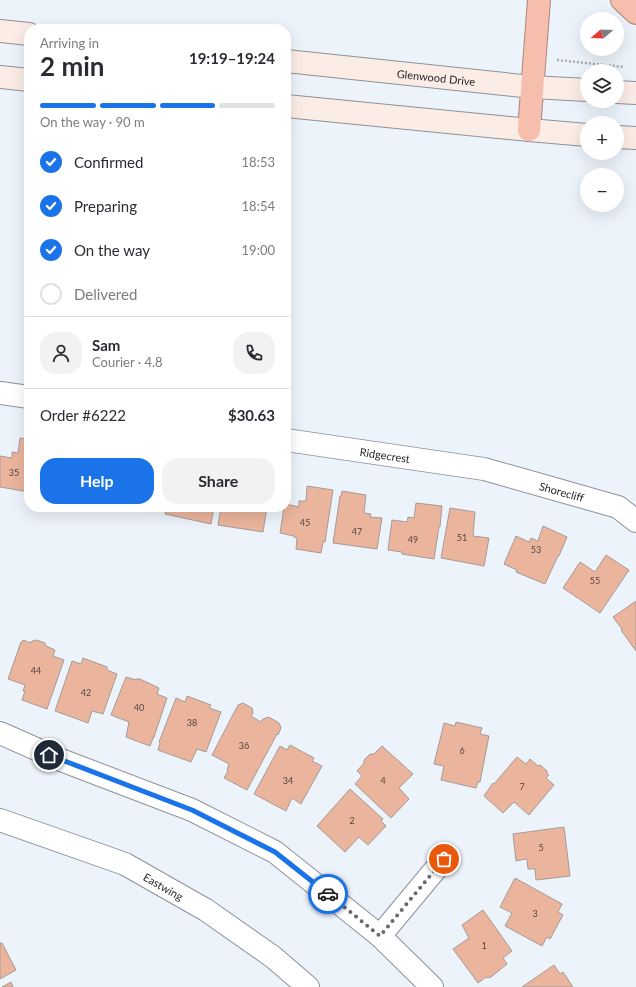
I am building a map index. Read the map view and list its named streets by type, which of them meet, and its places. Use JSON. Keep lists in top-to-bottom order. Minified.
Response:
{"streets":{"main road":["Glenwood Drive"],"street":["Ridgecrest","Shorecliff","Eastwing"]},"crossings":[["Ridgecrest","Shorecliff"]],"house_numbers":["35","45","47","51","49","53","55","44","42","40","38","36","6","34","4","7","2","5","3","1"],"north":"left","page":{"map_buttons":["+","−"],"heading":["2 min","Arriving in","19:19–19:24"],"panel":["Sam","Courier · 4.8","Order #6222","$30.63"],"bar":"On the way · 90 m","list":[["Confirmed","18:53"],["Preparing","18:54"],["On the way","19:00"],"Delivered"],"buttons":["Help","Share"]}}
